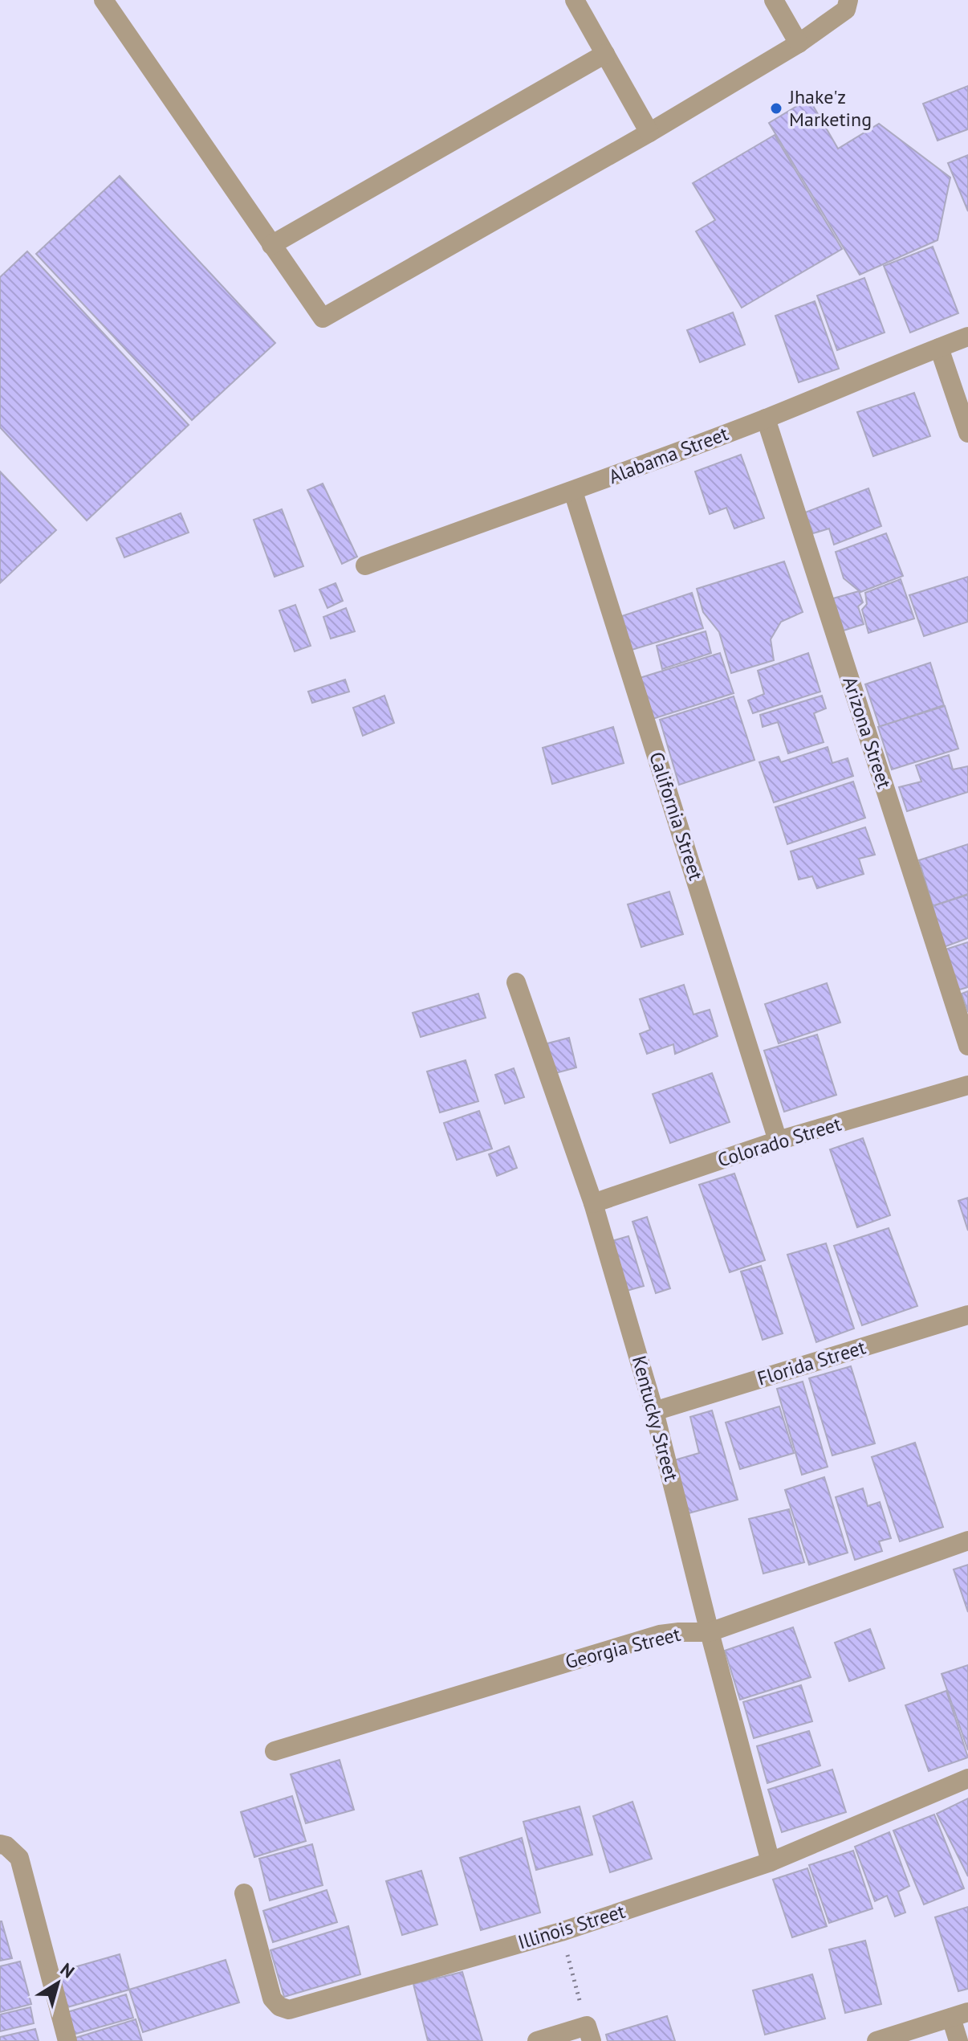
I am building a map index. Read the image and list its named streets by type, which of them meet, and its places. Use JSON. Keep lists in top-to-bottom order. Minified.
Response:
{"streets":{"street":["Alabama Street","Arizona Street","California Street","Colorado Street","Florida Street","Kentucky Street","Georgia Street","Illinois Street"]},"crossings":[["Alabama Street","Arizona Street"],["Alabama Street","California Street"],["California Street","Colorado Street"],["Colorado Street","Kentucky Street"],["Florida Street","Kentucky Street"],["Kentucky Street","Georgia Street"],["Kentucky Street","Illinois Street"]],"places":["Jhake'z Marketing"],"north":"top right"}
